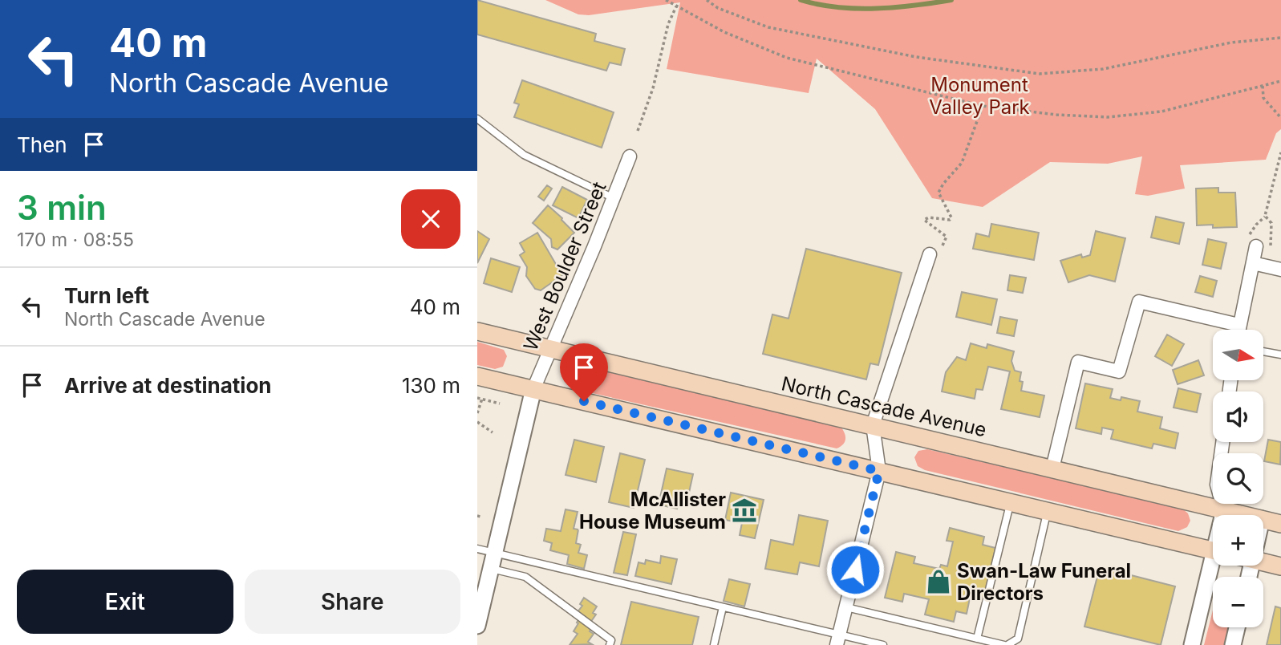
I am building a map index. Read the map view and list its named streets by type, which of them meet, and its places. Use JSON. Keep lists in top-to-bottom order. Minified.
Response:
{"streets":{"main road":["North Cascade Avenue"],"street":["West Boulder Street"]},"crossings":[["West Boulder Street","North Cascade Avenue"]],"parks":["Monument Valley Park"],"places":{"museum":["McAllister House Museum"],"shop":["Swan-Law Funeral Directors"]},"north":"right","page":{"turn":["40 m","North Cascade Avenue"],"then":"Then","heading":["3 min","170 m · 08:55"],"list":[{"name":"Turn left","note":"North Cascade Avenue","value":"40 m"},{"name":"Arrive at destination","value":"130 m"}],"map_buttons":["+","−"],"buttons":["Exit","Share"]}}
